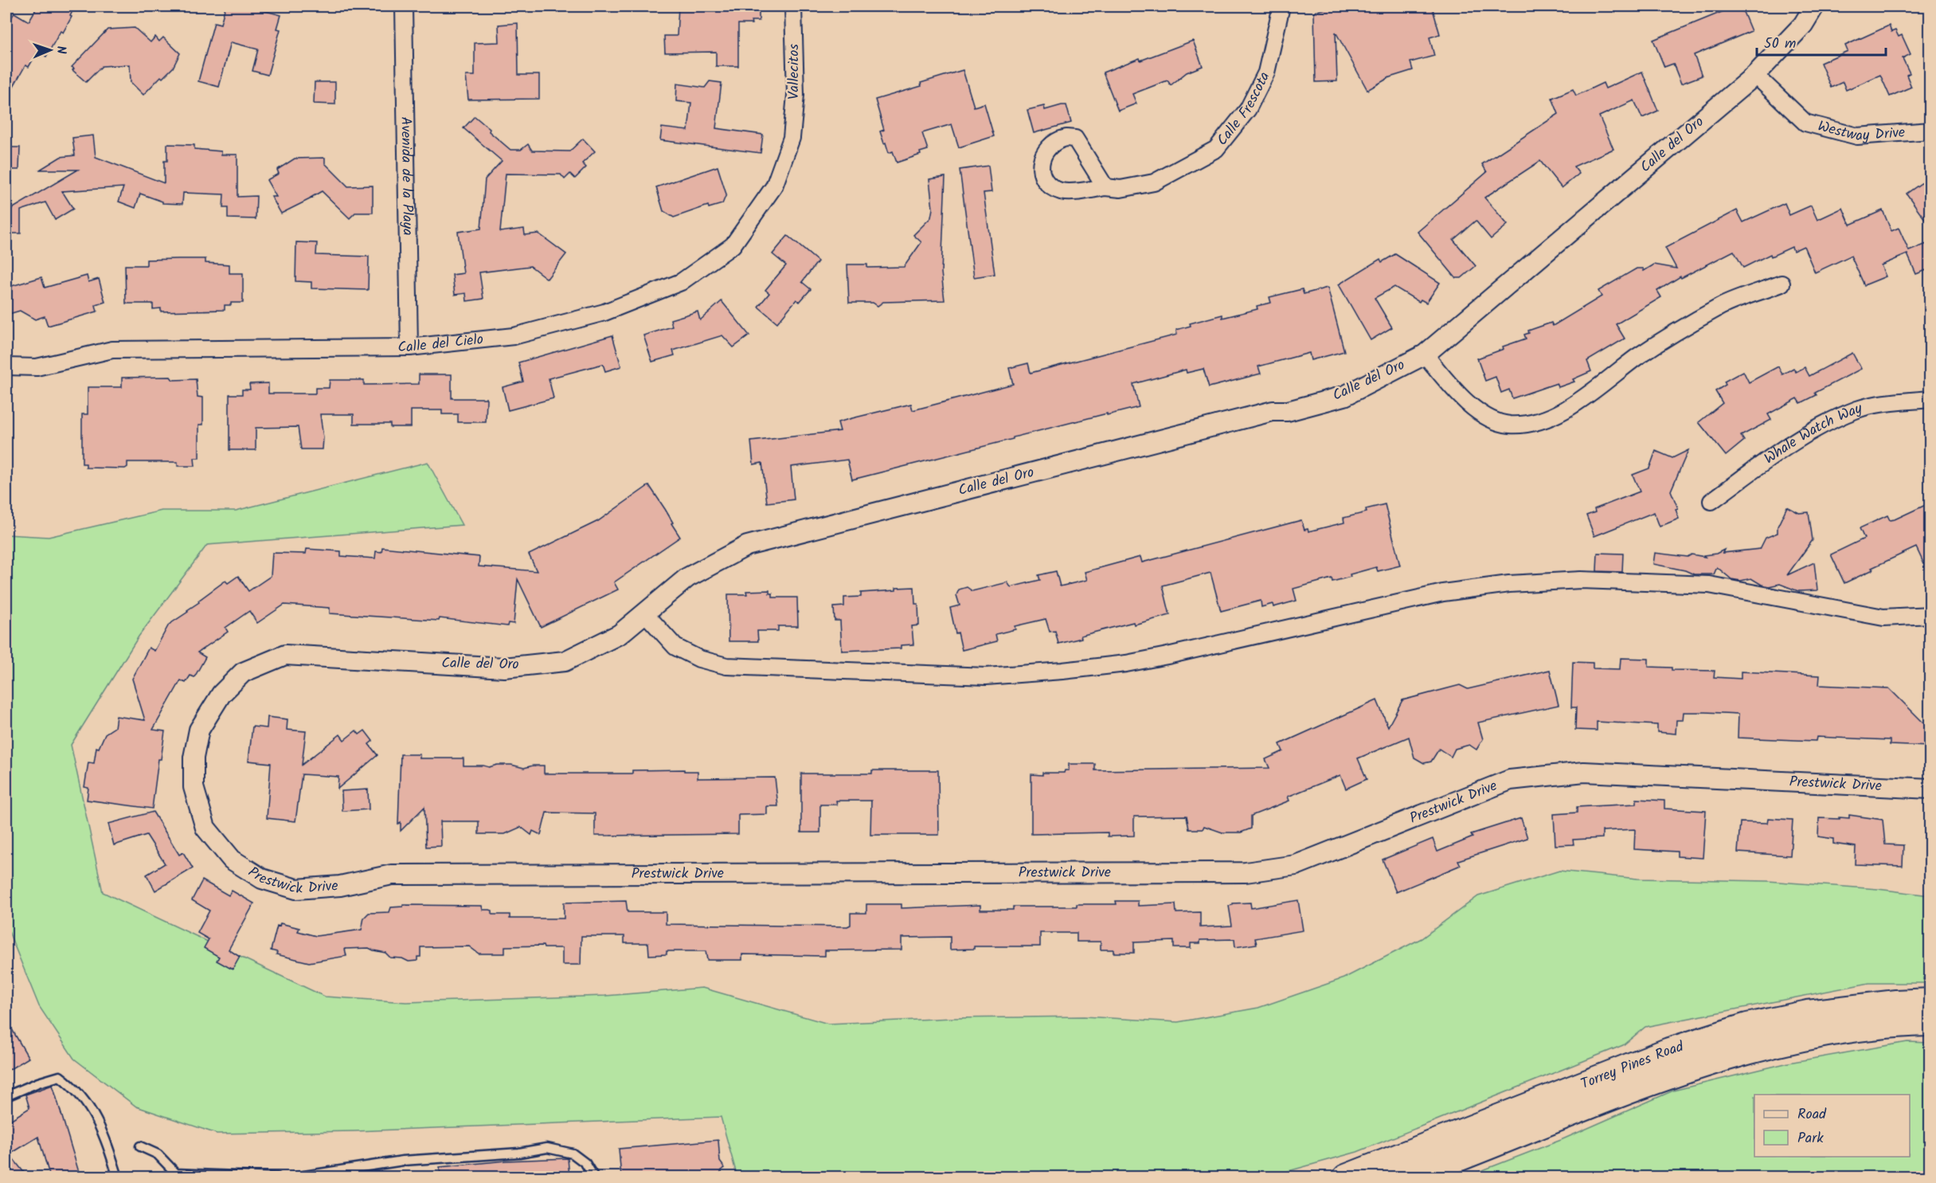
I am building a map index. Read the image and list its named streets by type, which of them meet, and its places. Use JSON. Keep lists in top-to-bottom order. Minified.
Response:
{"streets":{"main road":["Torrey Pines Road"],"street":["Vallecitos","Calle Frescota","Westway Drive","Calle del Oro","Avenida de la Playa","Calle del Cielo","Whale Watch Way","Prestwick Drive"]},"crossings":[["Vallecitos","Calle del Cielo"],["Westway Drive","Calle del Oro"],["Calle del Oro","Prestwick Drive"],["Avenida de la Playa","Calle del Cielo"]],"legend":["Road","Park"],"scale_bar":"50 m","north":"right"}
